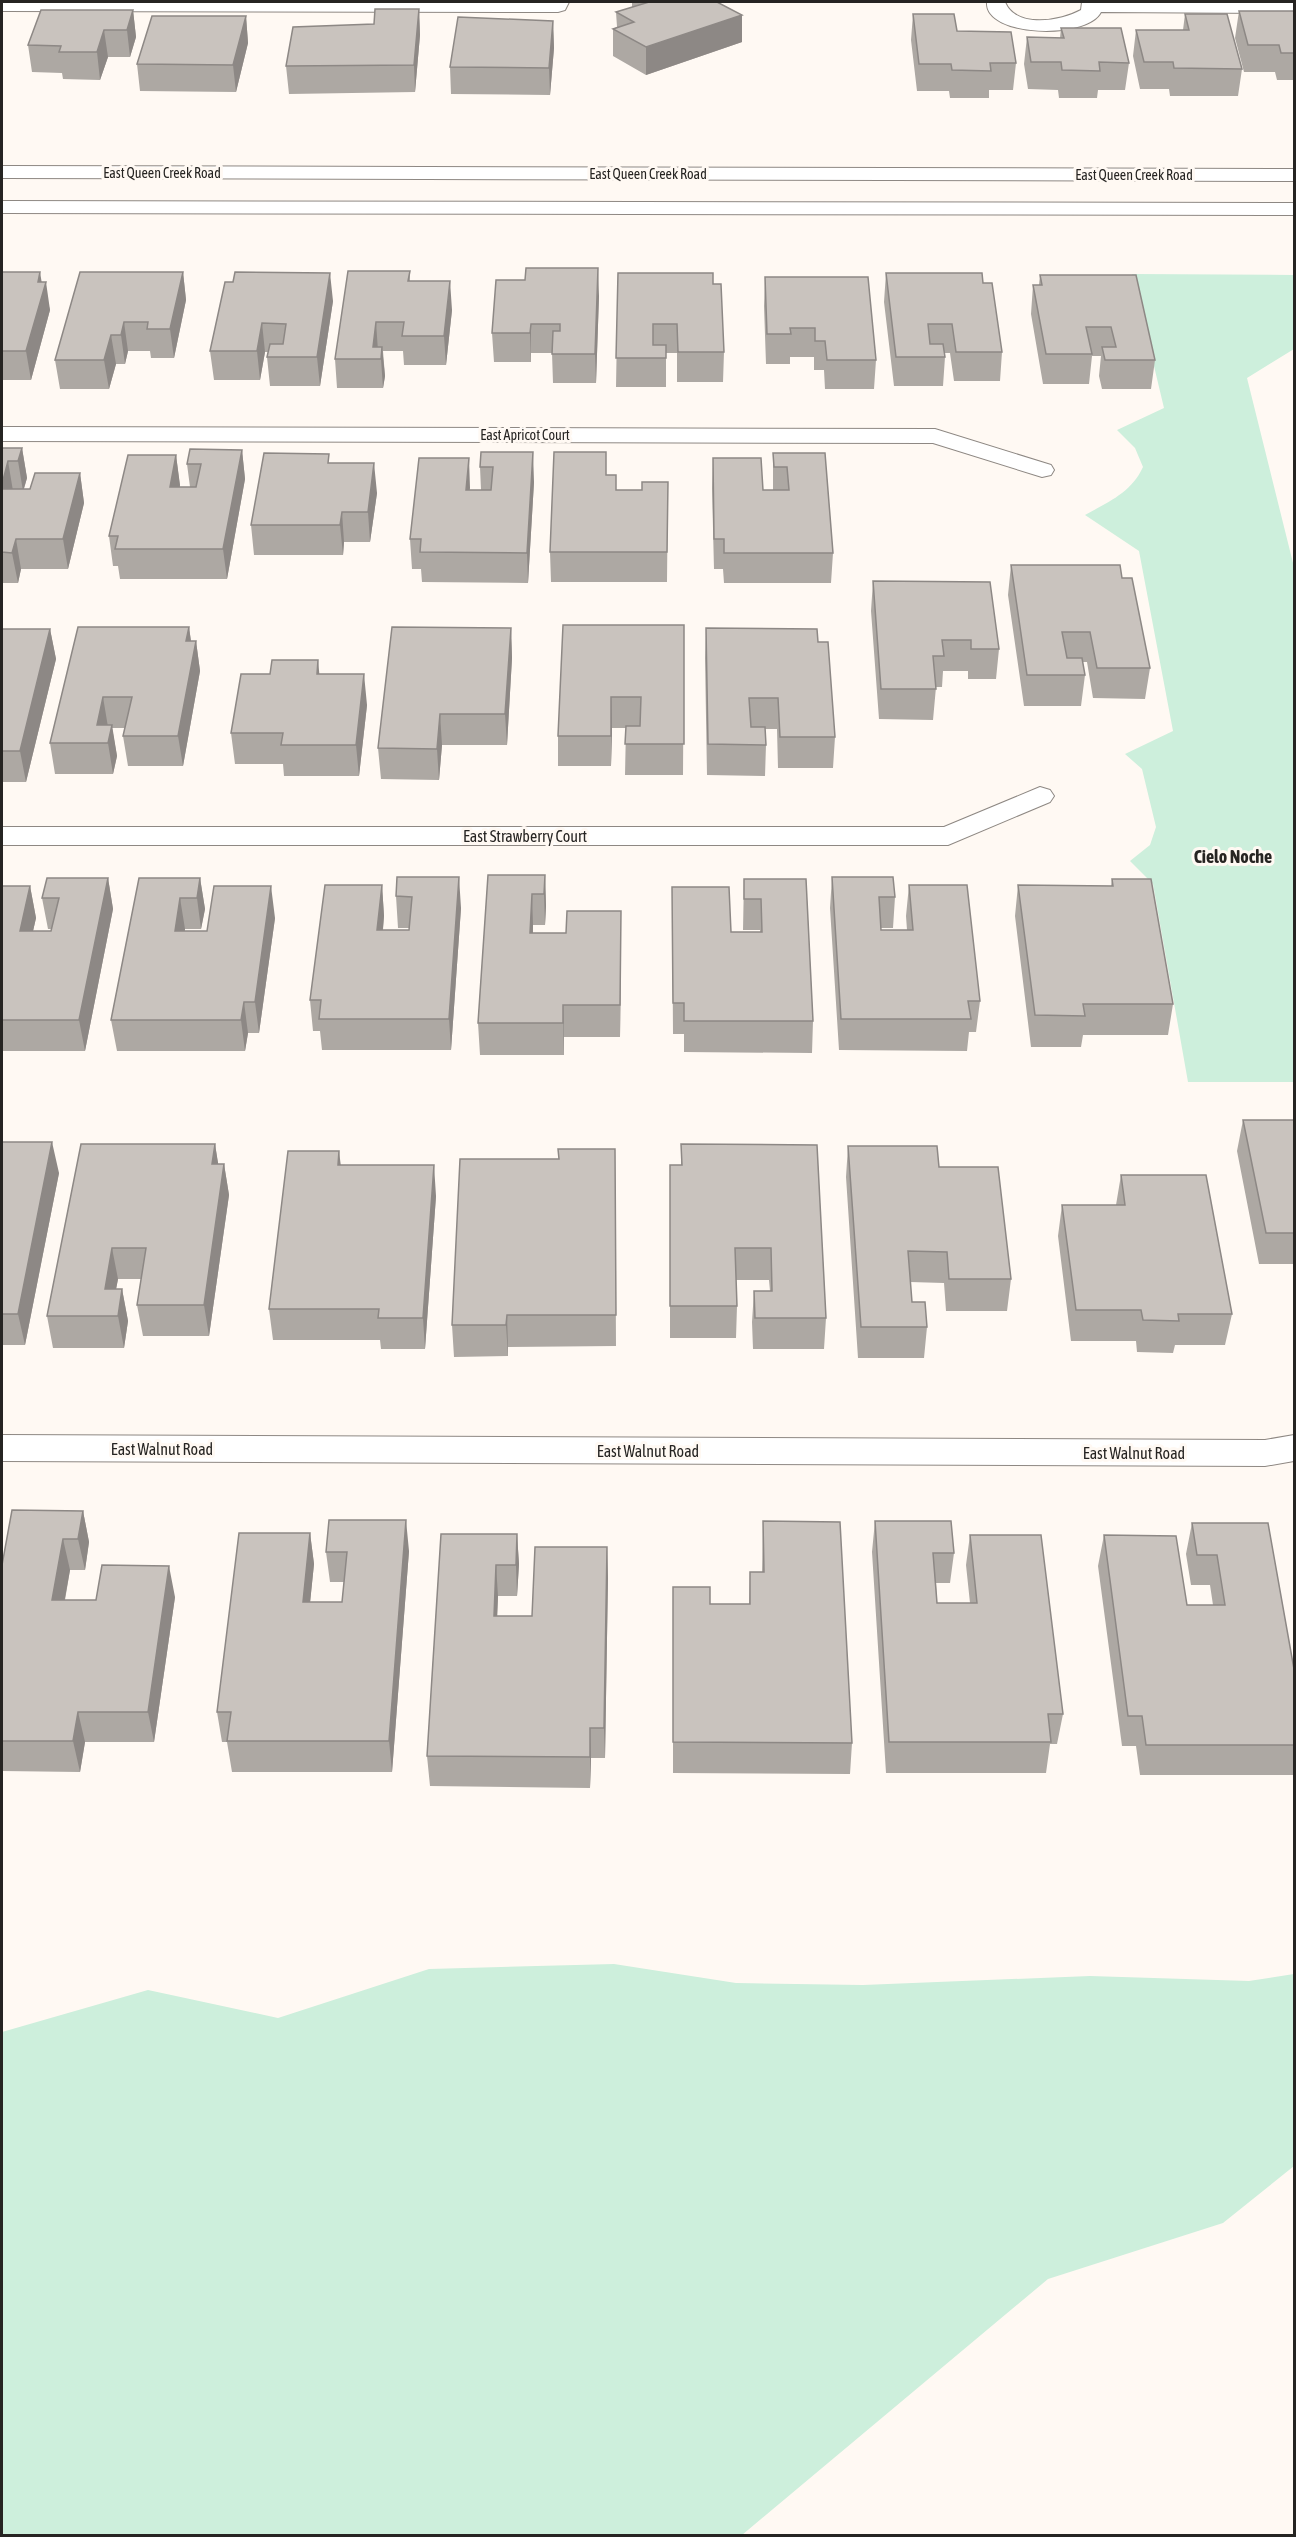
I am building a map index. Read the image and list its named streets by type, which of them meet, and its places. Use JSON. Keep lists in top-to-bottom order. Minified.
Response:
{"streets":{"street":["East Queen Creek Road","East Apricot Court","East Strawberry Court","East Walnut Road"]},"districts":["Cielo Noche"]}
